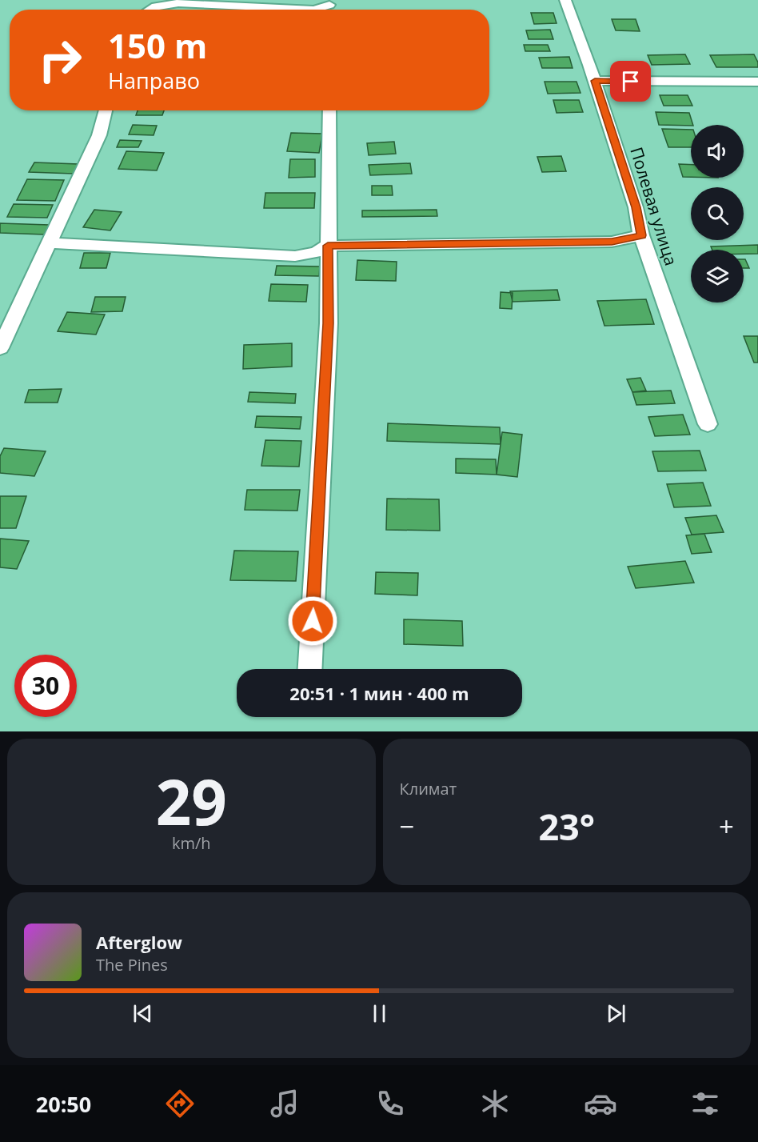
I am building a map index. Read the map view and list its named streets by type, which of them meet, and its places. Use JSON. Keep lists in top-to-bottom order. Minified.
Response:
{"streets":{"street":["Полевая улица"]},"page":{"turn":["150 m","Направо"],"limit":"30","trip":"20:51 · 1 мин · 400 m","tile":[["29","km/h"],"Климат"],"heat":["−","23°","+"],"song":["Afterglow","The Pines"],"tabs":"20:50"}}
